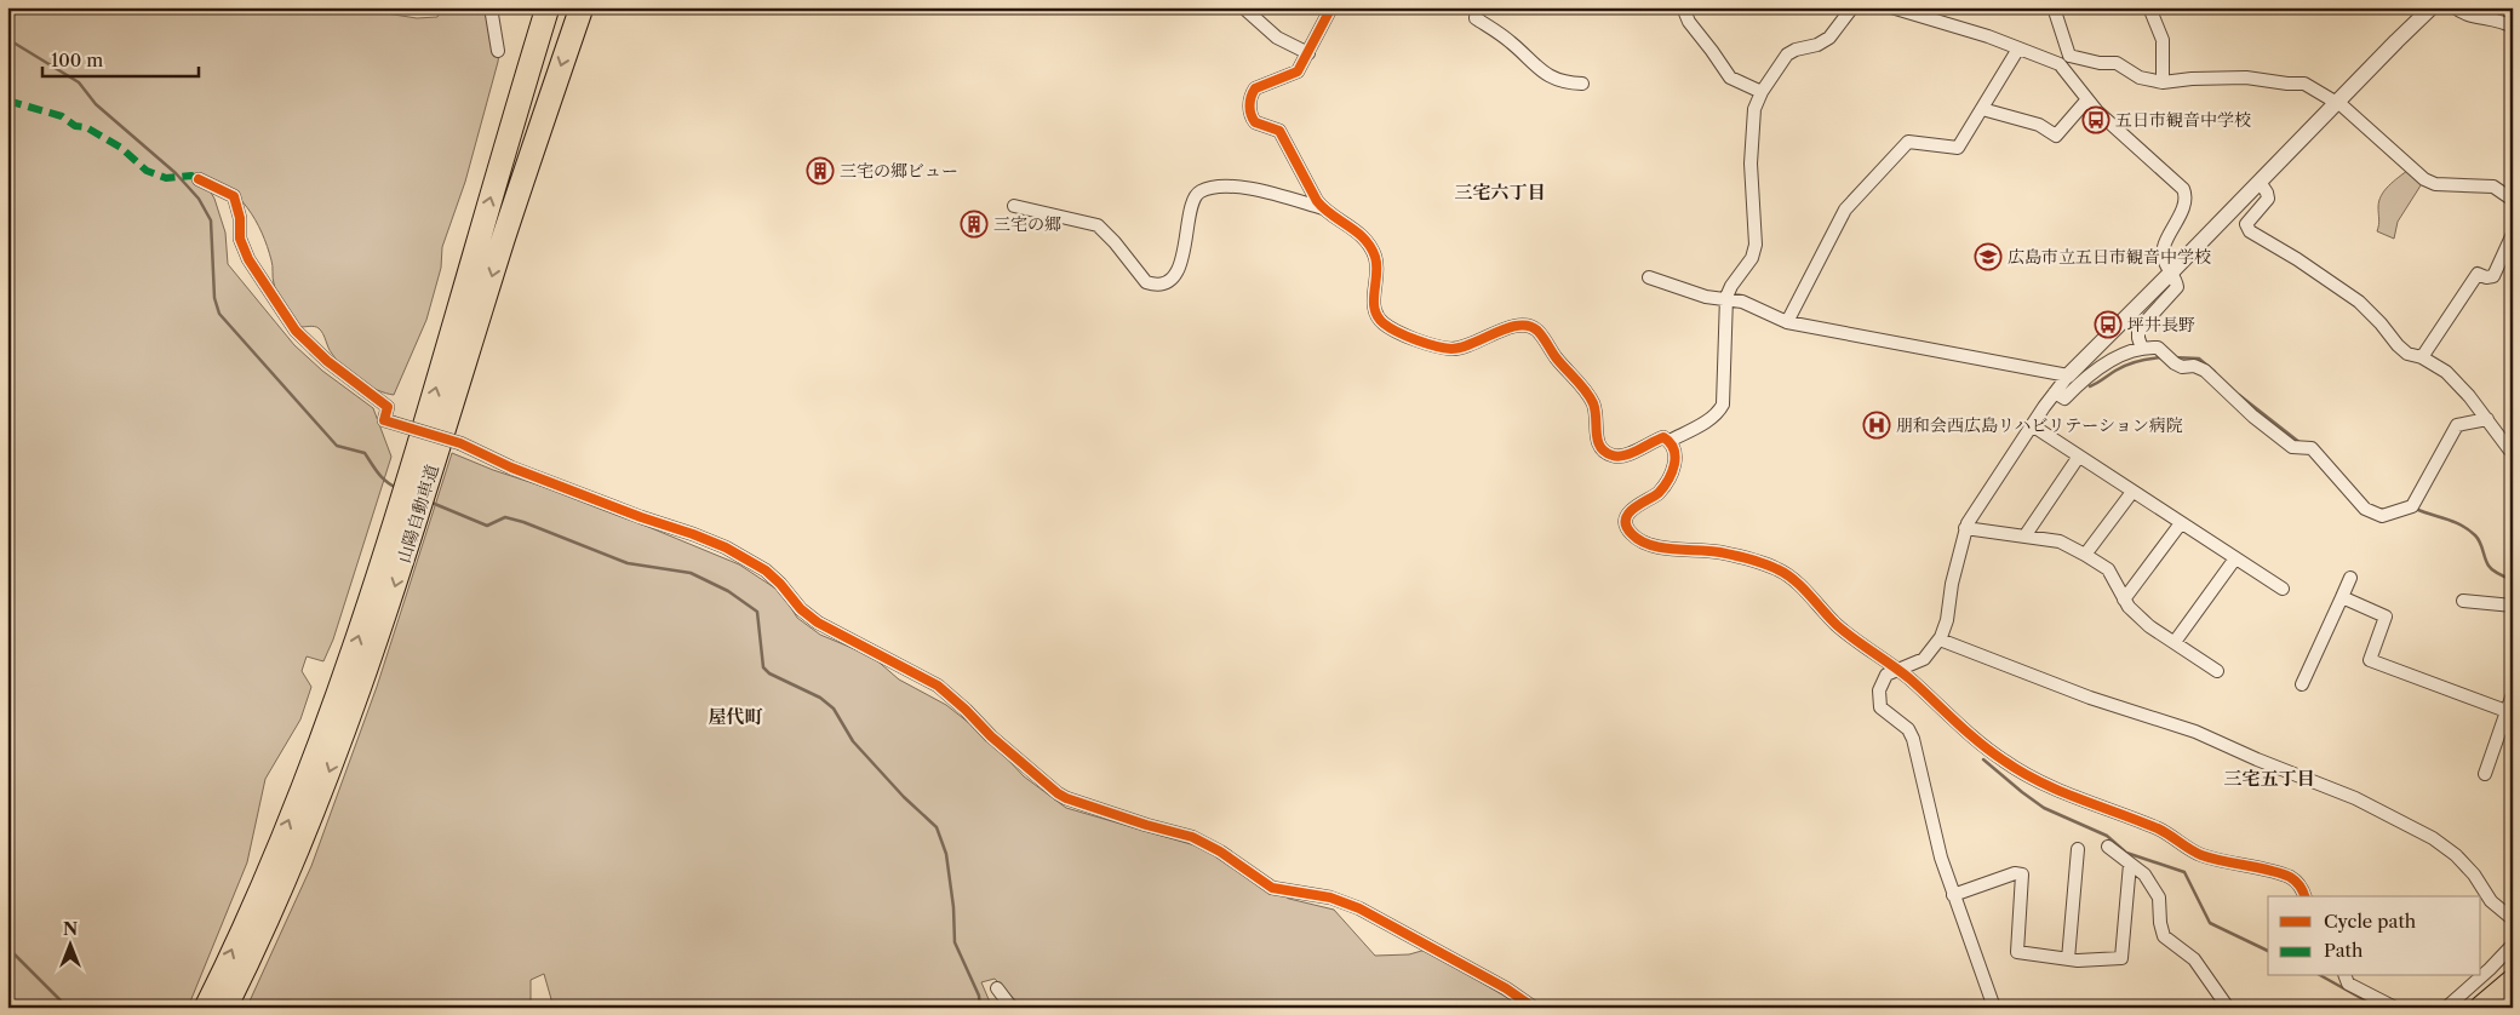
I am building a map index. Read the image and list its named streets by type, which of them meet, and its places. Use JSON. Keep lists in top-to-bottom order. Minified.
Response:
{"streets":{"highway":["山陽自動車道"]},"districts":["三宅六丁目","屋代町","三宅五丁目"],"places":{"bus stop":["五日市観音中学校","坪井長野"],"building":["三宅の郷ビュー","三宅の郷"],"school or university":["広島市立五日市観音中学校"],"hospital":["朋和会西広島リハビリテーション病院"]},"legend":["Cycle path","Path"],"scale_bar":"100 m","north":"top"}
